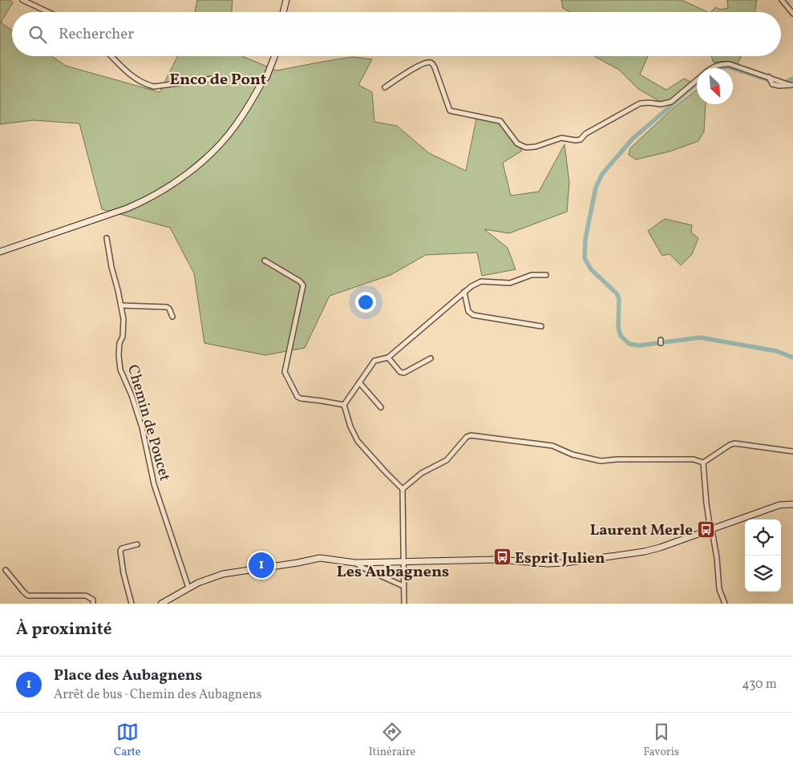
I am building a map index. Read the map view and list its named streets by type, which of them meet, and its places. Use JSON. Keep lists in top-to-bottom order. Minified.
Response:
{"streets":{"street":["Chemin de Poucet"]},"districts":["Enco de Pont","Les Aubagnens"],"places":{"bus stop":["Laurent Merle","Esprit Julien"]},"north":"bottom right","page":{"search":"Rechercher","pins":"1","heading":"À proximité","list":[{"mark":"1","name":"Place des Aubagnens","note":"Arrêt de bus · Chemin des Aubagnens","value":"430 m"}],"nav":["Carte","Itinéraire","Favoris"]}}
